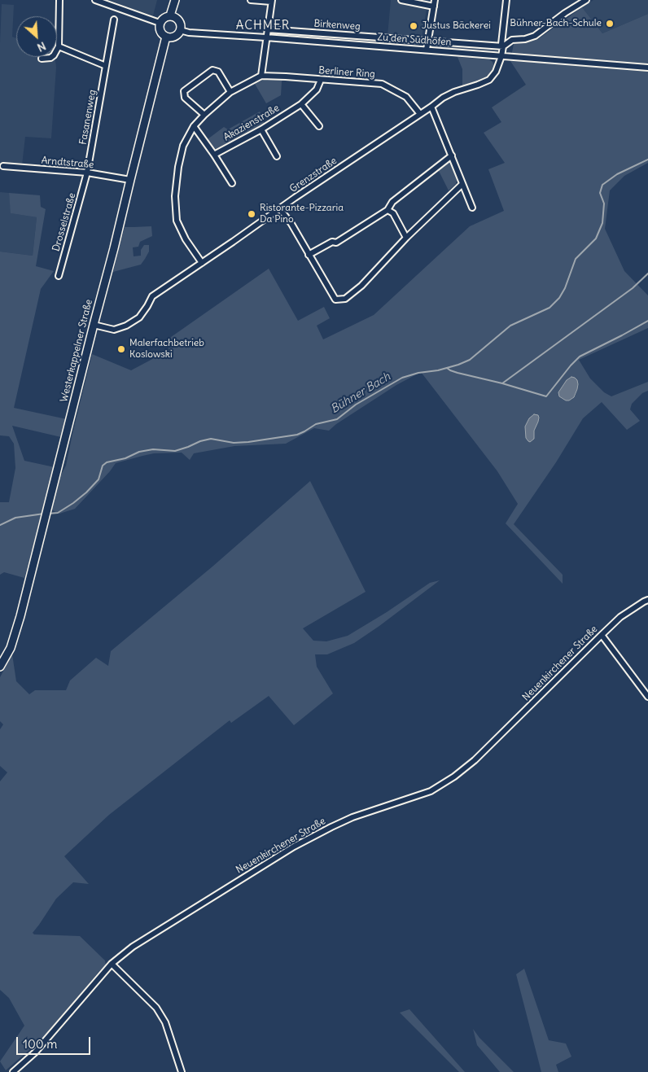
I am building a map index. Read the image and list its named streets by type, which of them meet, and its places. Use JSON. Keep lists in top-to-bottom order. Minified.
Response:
{"streets":{"main road":["Westerkappelner Straße"],"street":["Birkenweg","Zu den Südhöfen","Berliner Ring","Fasanenweg","Akazienstraße","Arndtstraße","Grenzstraße","Drosselstraße","Neuenkirchener Straße"]},"crossings":[["Birkenweg","Grenzstraße"],["Zu den Südhöfen","Grenzstraße"],["Zu den Südhöfen","Westerkappelner Straße"],["Berliner Ring","Akazienstraße"],["Berliner Ring","Grenzstraße"],["Fasanenweg","Arndtstraße"],["Fasanenweg","Drosselstraße"],["Arndtstraße","Drosselstraße"],["Arndtstraße","Westerkappelner Straße"],["Grenzstraße","Westerkappelner Straße"]],"districts":["ACHMER"],"water":["Bühner Bach"],"places":["Bühner-Bach-Schule","Justus Bäckerei","Ristorante-Pizzaria Da Pino","Malerfachbetrieb Koslowski"],"scale_bar":"100 m","north":"bottom right"}
